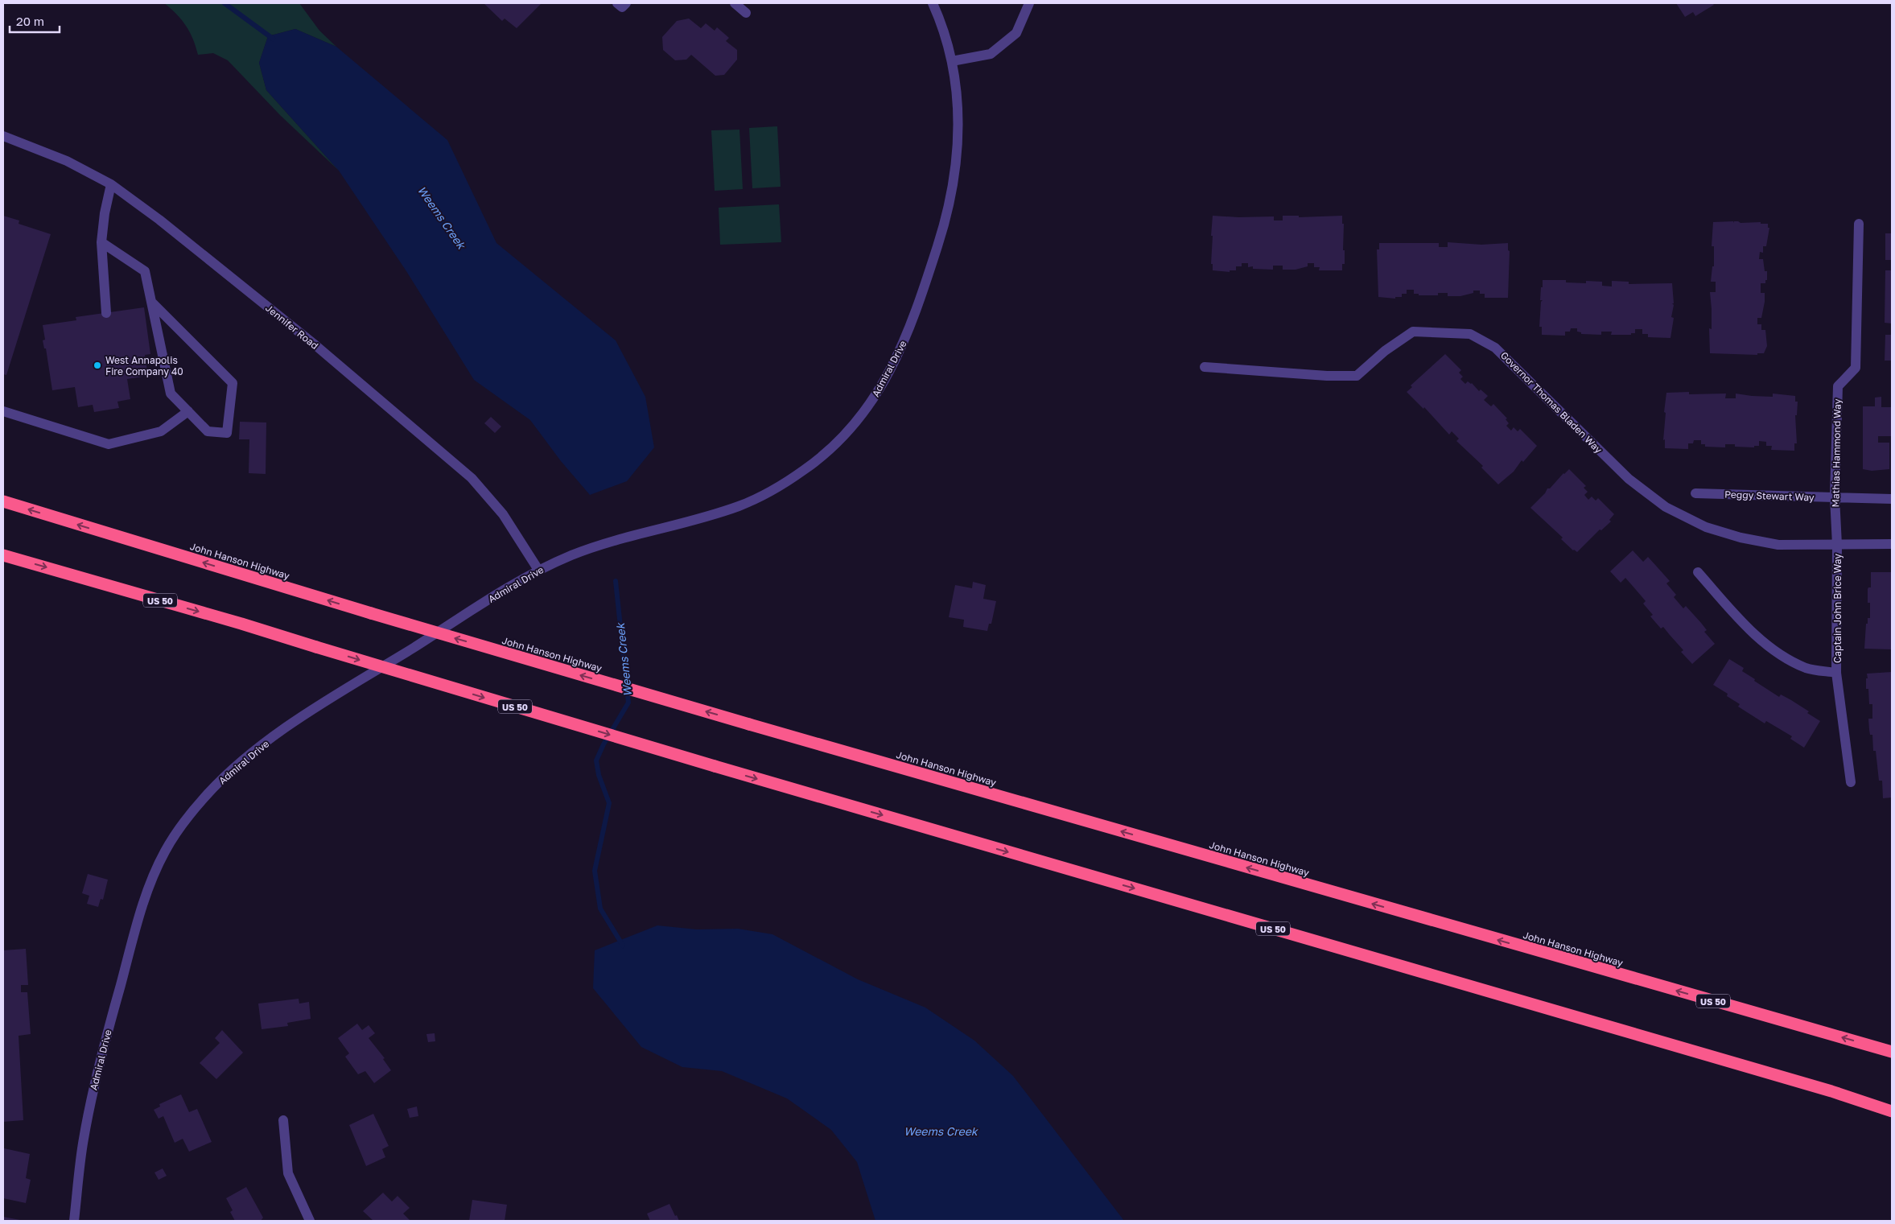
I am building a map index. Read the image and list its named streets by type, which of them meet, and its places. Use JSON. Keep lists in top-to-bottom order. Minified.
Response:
{"streets":{"highway":["John Hanson Highway","US 50"],"street":["Jennifer Road","Admiral Drive","Governor Thomas Bladen Way","Mathias Hammond Way","Peggy Stewart Way","Captain John Brice Way"]},"crossings":[["Jennifer Road","Admiral Drive"],["Governor Thomas Bladen Way","Mathias Hammond Way"],["Governor Thomas Bladen Way","Captain John Brice Way"],["Mathias Hammond Way","Peggy Stewart Way"],["Mathias Hammond Way","Captain John Brice Way"]],"water":["Weems Creek"],"places":["West Annapolis Fire Company 40"],"scale_bar":"20 m"}
